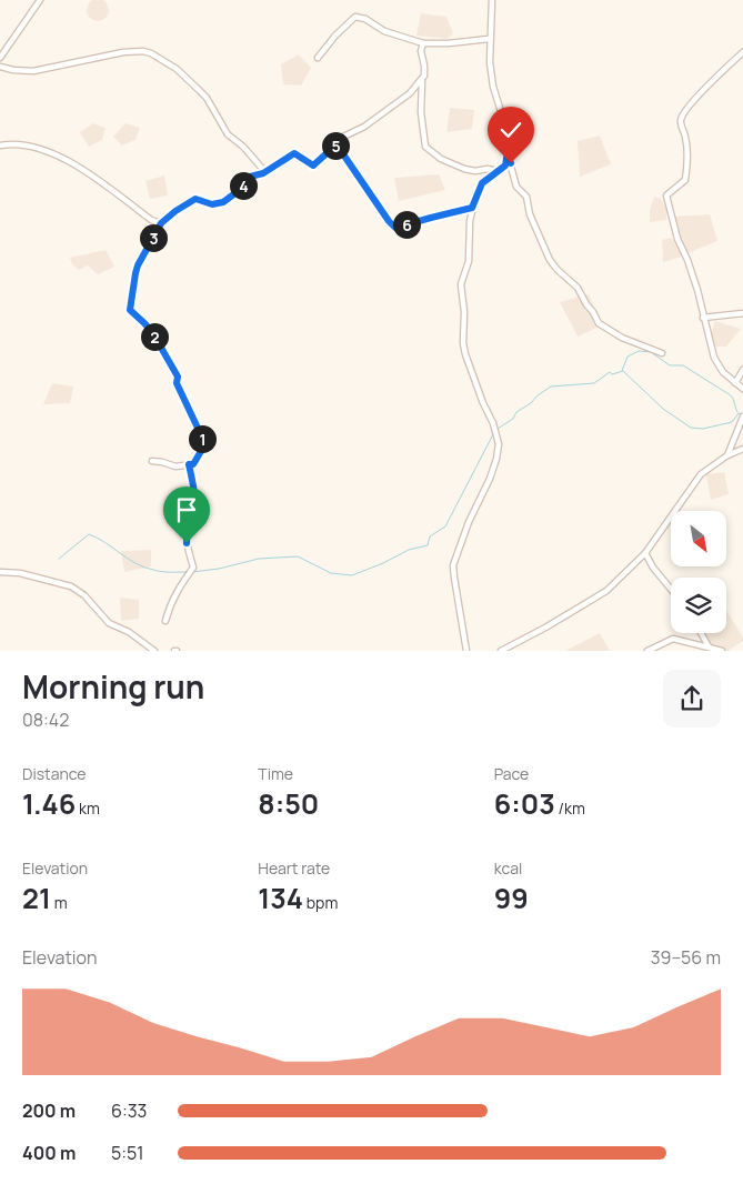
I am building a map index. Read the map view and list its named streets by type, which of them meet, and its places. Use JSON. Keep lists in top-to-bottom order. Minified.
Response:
{"north":"bottom right","page":{"pins":["5","4","6","3","2","1"],"heading":["Morning run","08:42"],"stats":[["Distance","1.46 km"],["Time","8:50"],["Pace","6:03 /km"],["Elevation","21 m"],["Heart rate","134 bpm"],["kcal","99"]],"chart":["Elevation","39–56 m"],"list":[{"name":"200 m","note":"6:33"},{"name":"400 m","note":"5:51"}]}}
